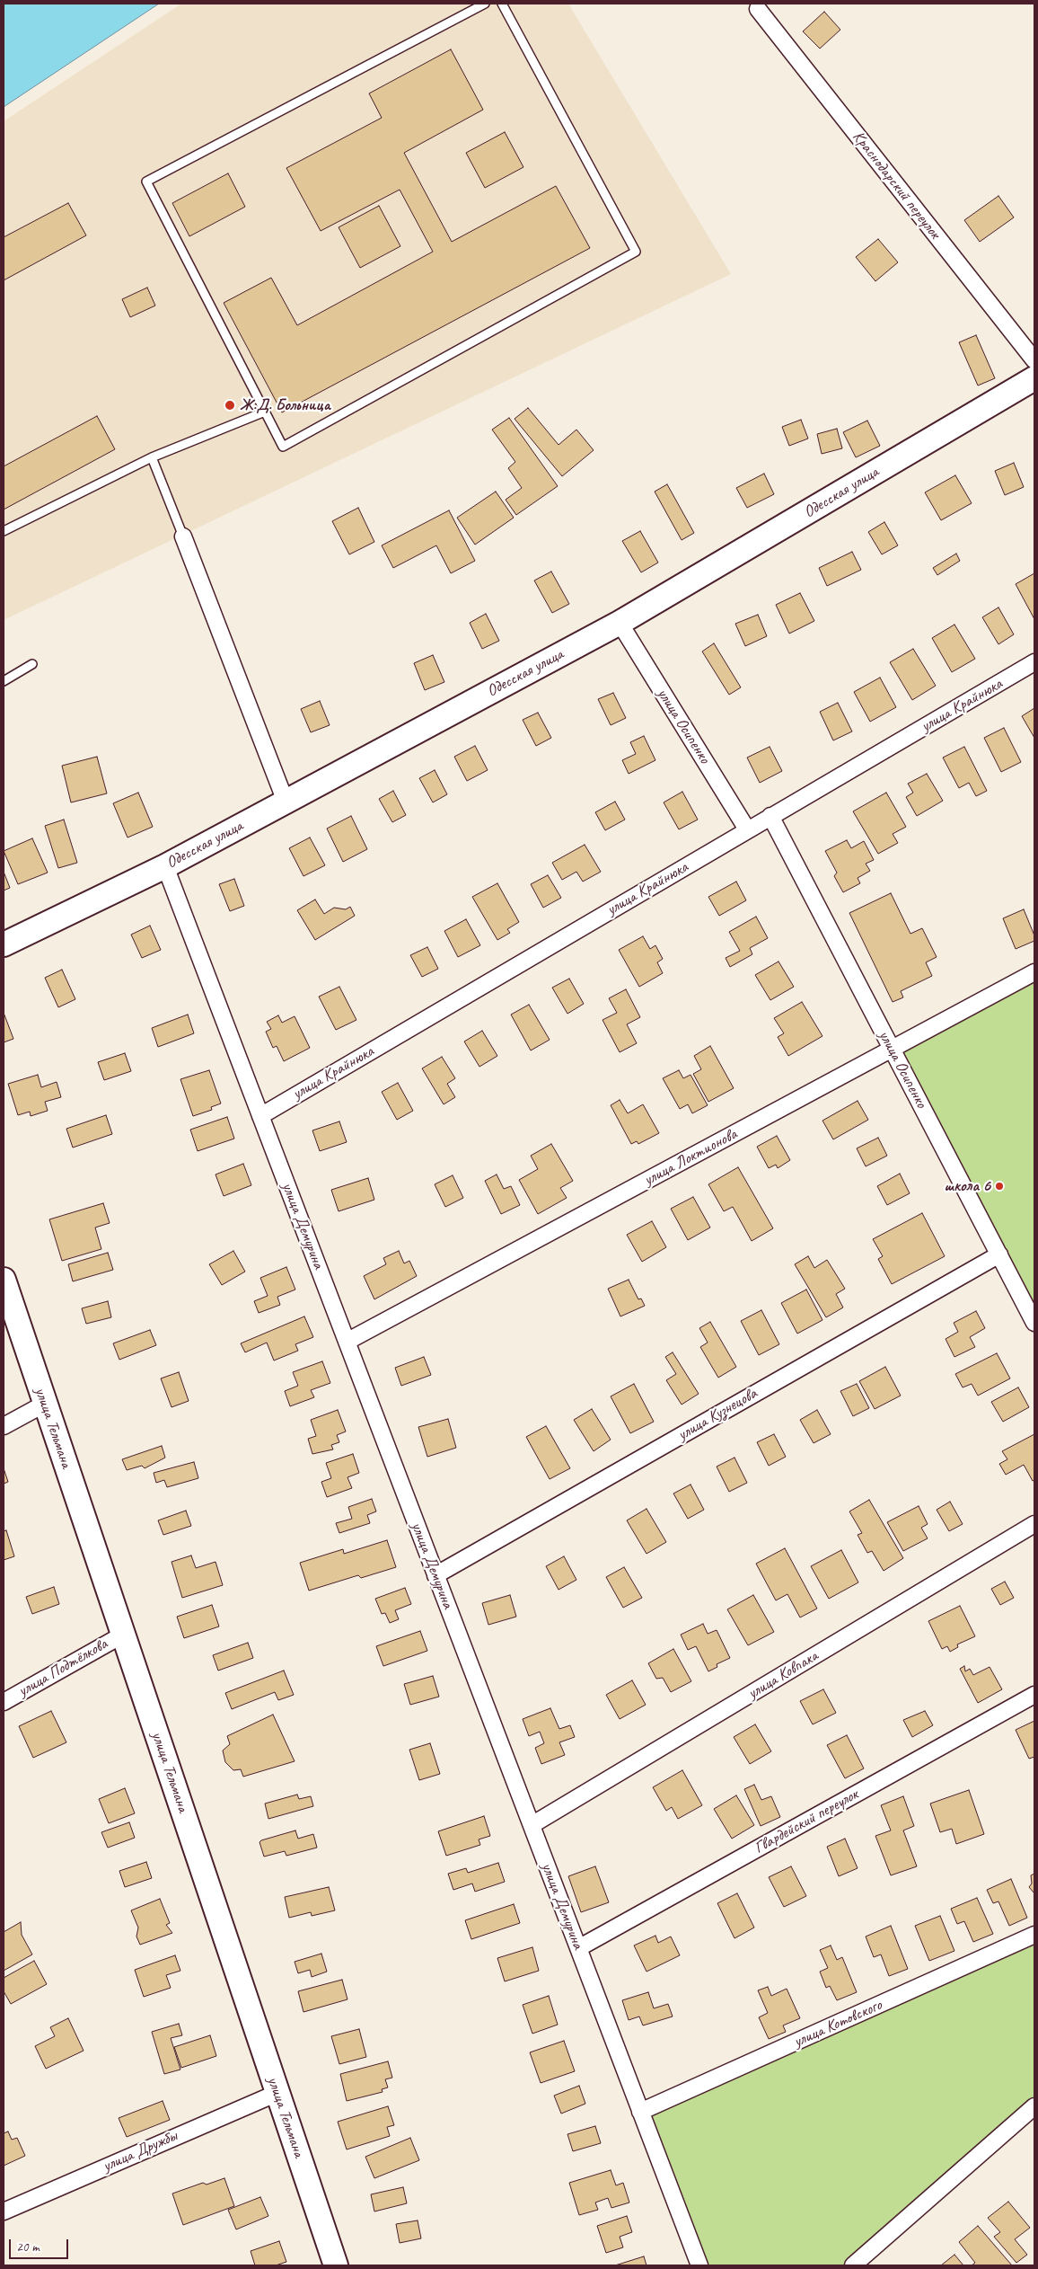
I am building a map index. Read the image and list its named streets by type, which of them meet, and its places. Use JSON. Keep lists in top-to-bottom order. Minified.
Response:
{"streets":{"main road":["Одесская улица","улица Тельмана"],"street":["Краснодарский переулок","улица Крайнюка","улица Осипенко","улица Локтионова","улица Демурина","улица Кузнецова","улица Подтёлкова","улица Ковпака","Гвардейский переулок","улица Котовского","улица Дружбы"]},"crossings":[["Одесская улица","улица Осипенко"],["Одесская улица","улица Демурина"],["улица Крайнюка","улица Осипенко"],["улица Крайнюка","улица Демурина"],["улица Осипенко","улица Локтионова"],["улица Осипенко","улица Кузнецова"],["улица Локтионова","улица Демурина"],["улица Демурина","улица Кузнецова"],["улица Демурина","улица Ковпака"],["улица Демурина","Гвардейский переулок"],["улица Демурина","улица Котовского"],["улица Тельмана","улица Подтёлкова"],["улица Тельмана","улица Дружбы"]],"places":["Ж.Д. Больница","школа 6"],"scale_bar":"20 m"}
